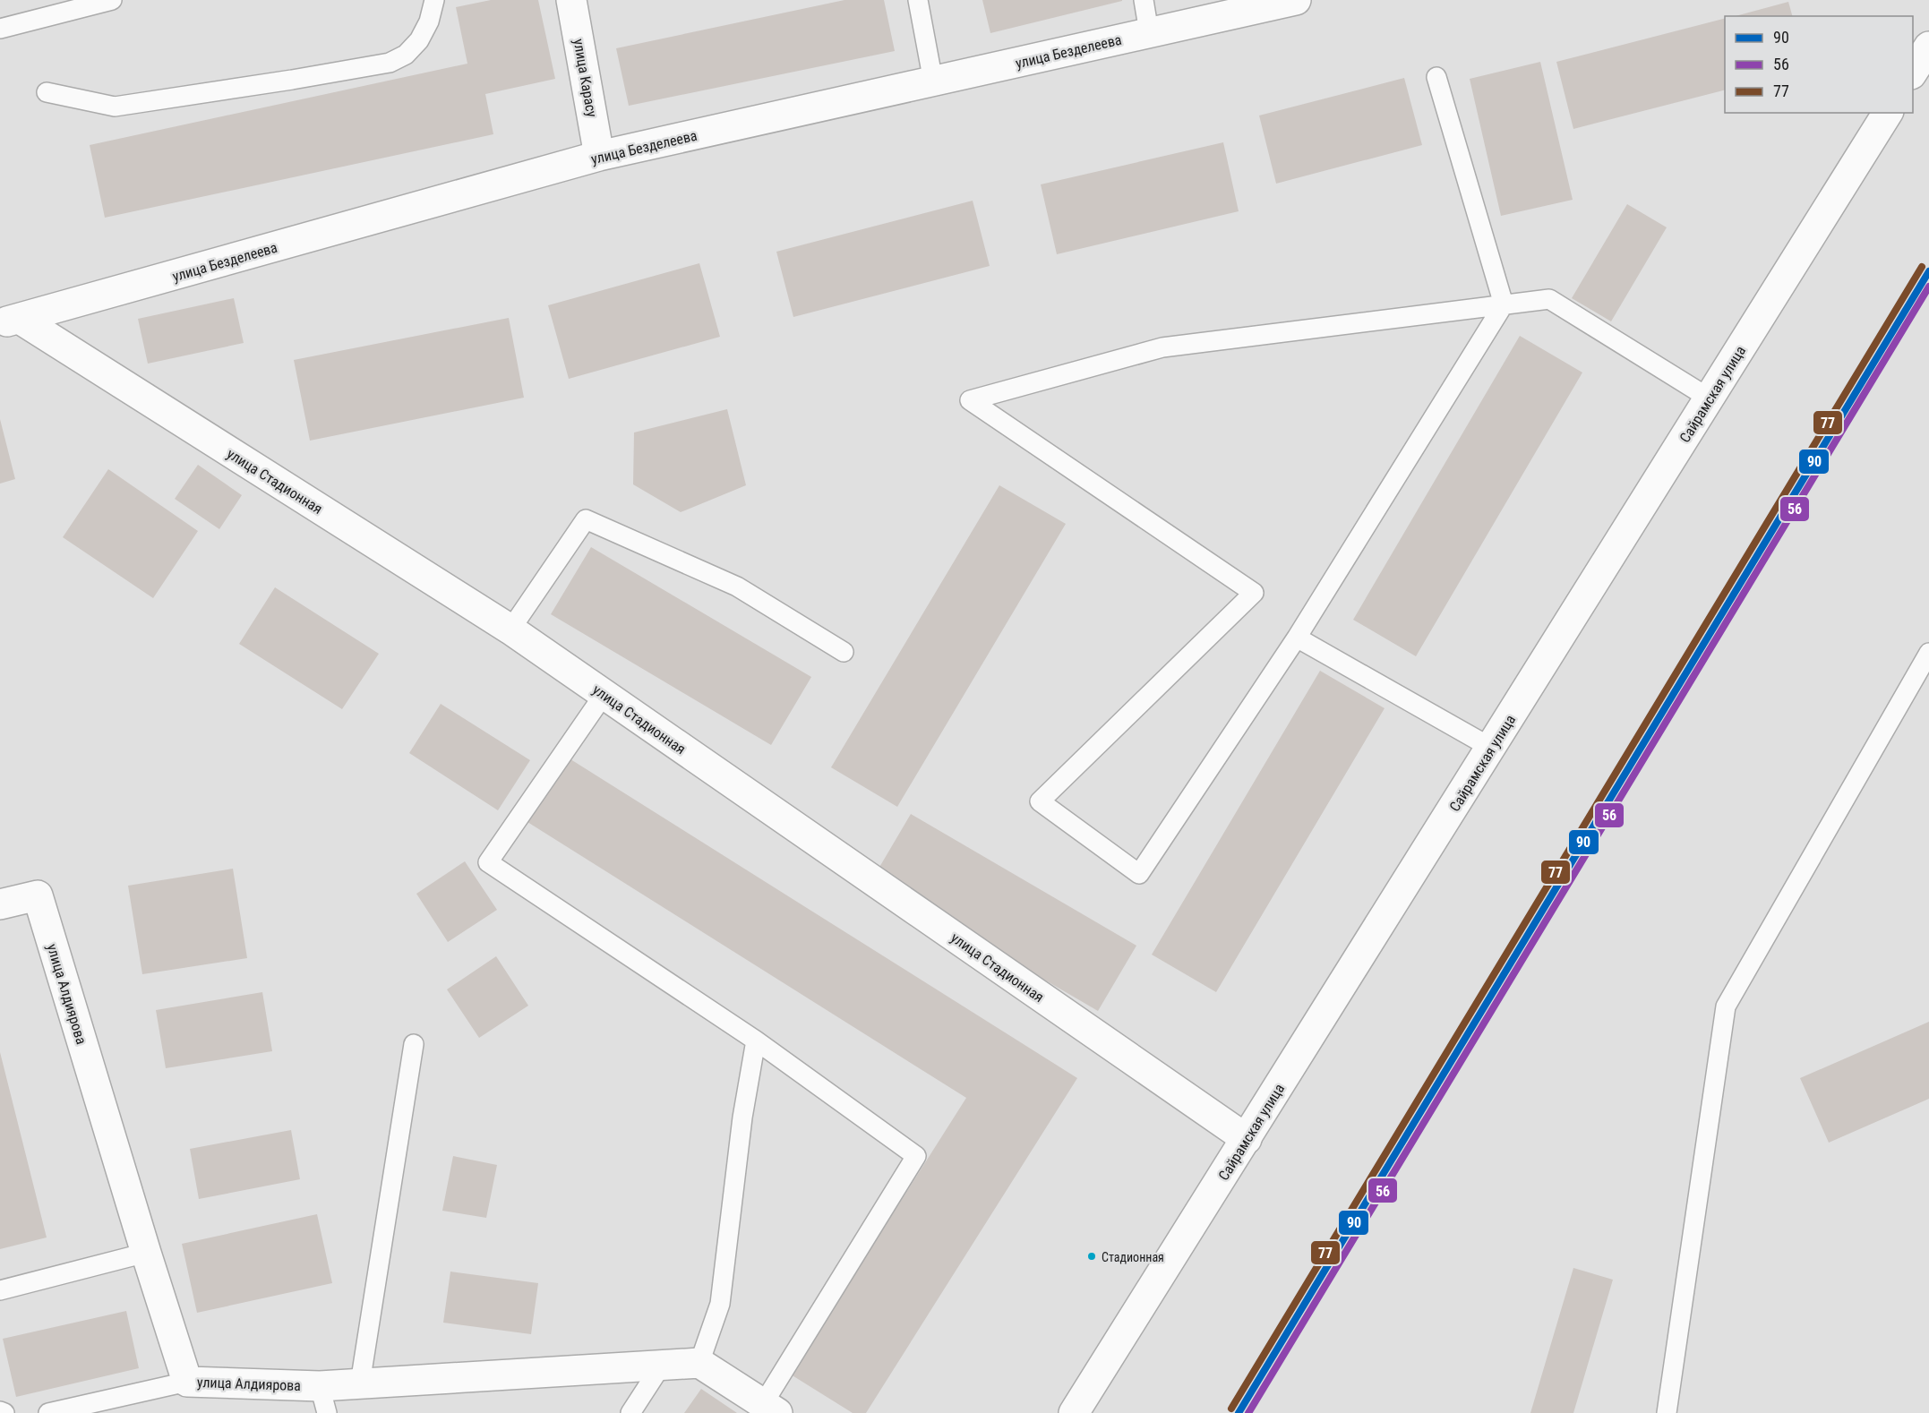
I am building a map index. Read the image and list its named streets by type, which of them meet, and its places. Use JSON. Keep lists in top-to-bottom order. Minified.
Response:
{"streets":{"street":["улица Безделеева","улица Карасу","Сайрамская улица","улица Стадионная","улица Алдиярова"]},"crossings":[["улица Безделеева","улица Карасу"],["улица Безделеева","улица Стадионная"],["Сайрамская улица","улица Стадионная"]],"places":["Стадионная"],"lines":["transit line 77","transit line 90","transit line 56"],"legend":["90","56","77"]}
